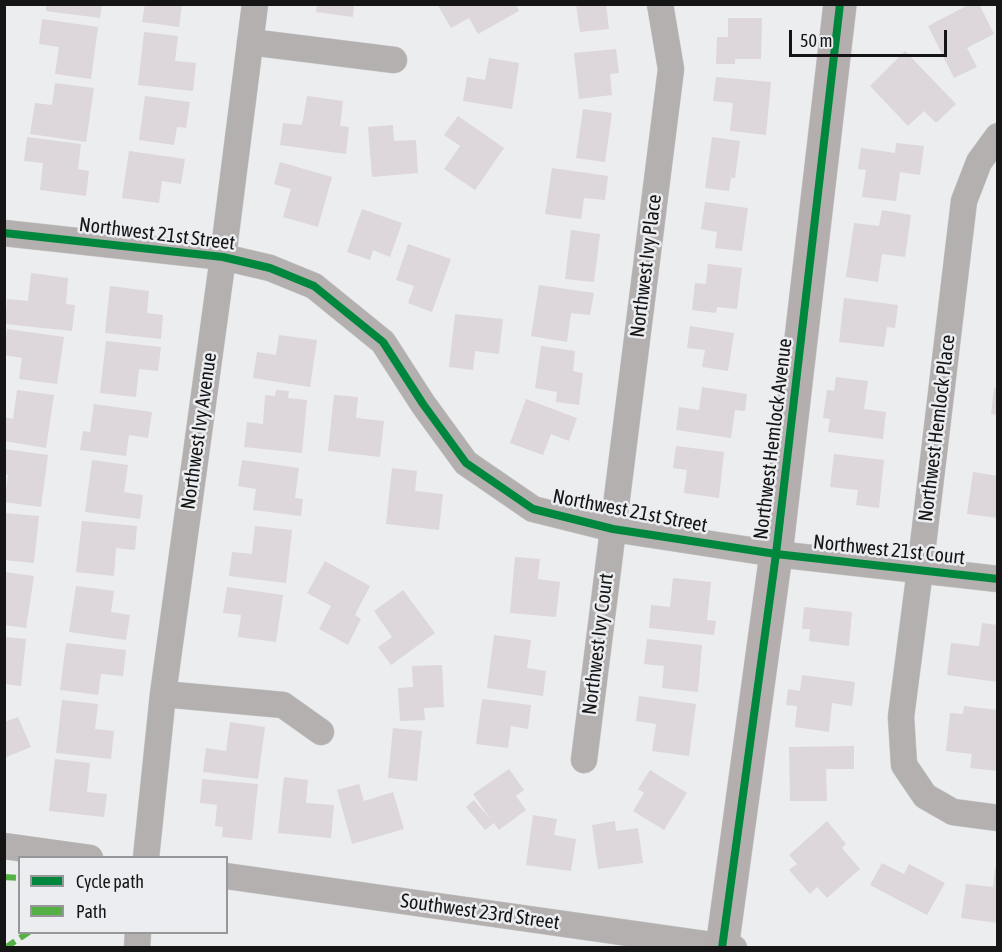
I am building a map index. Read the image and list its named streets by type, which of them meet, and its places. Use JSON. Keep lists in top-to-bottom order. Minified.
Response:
{"streets":{"street":["Northwest 21st Street","Northwest Ivy Place","Northwest Hemlock Place","Northwest Ivy Avenue","Northwest Hemlock Avenue","Northwest 21st Court","Northwest Ivy Court","Southwest 23rd Street"]},"crossings":[["Northwest 21st Street","Northwest Ivy Place"],["Northwest 21st Street","Northwest Ivy Avenue"],["Northwest 21st Street","Northwest Hemlock Avenue"],["Northwest 21st Street","Northwest 21st Court"],["Northwest 21st Street","Northwest Ivy Court"],["Northwest Ivy Place","Northwest Ivy Court"],["Northwest Hemlock Place","Northwest 21st Court"],["Northwest Hemlock Avenue","Northwest 21st Court"],["Northwest Hemlock Avenue","Southwest 23rd Street"]],"legend":["Cycle path","Path"],"scale_bar":"50 m"}
